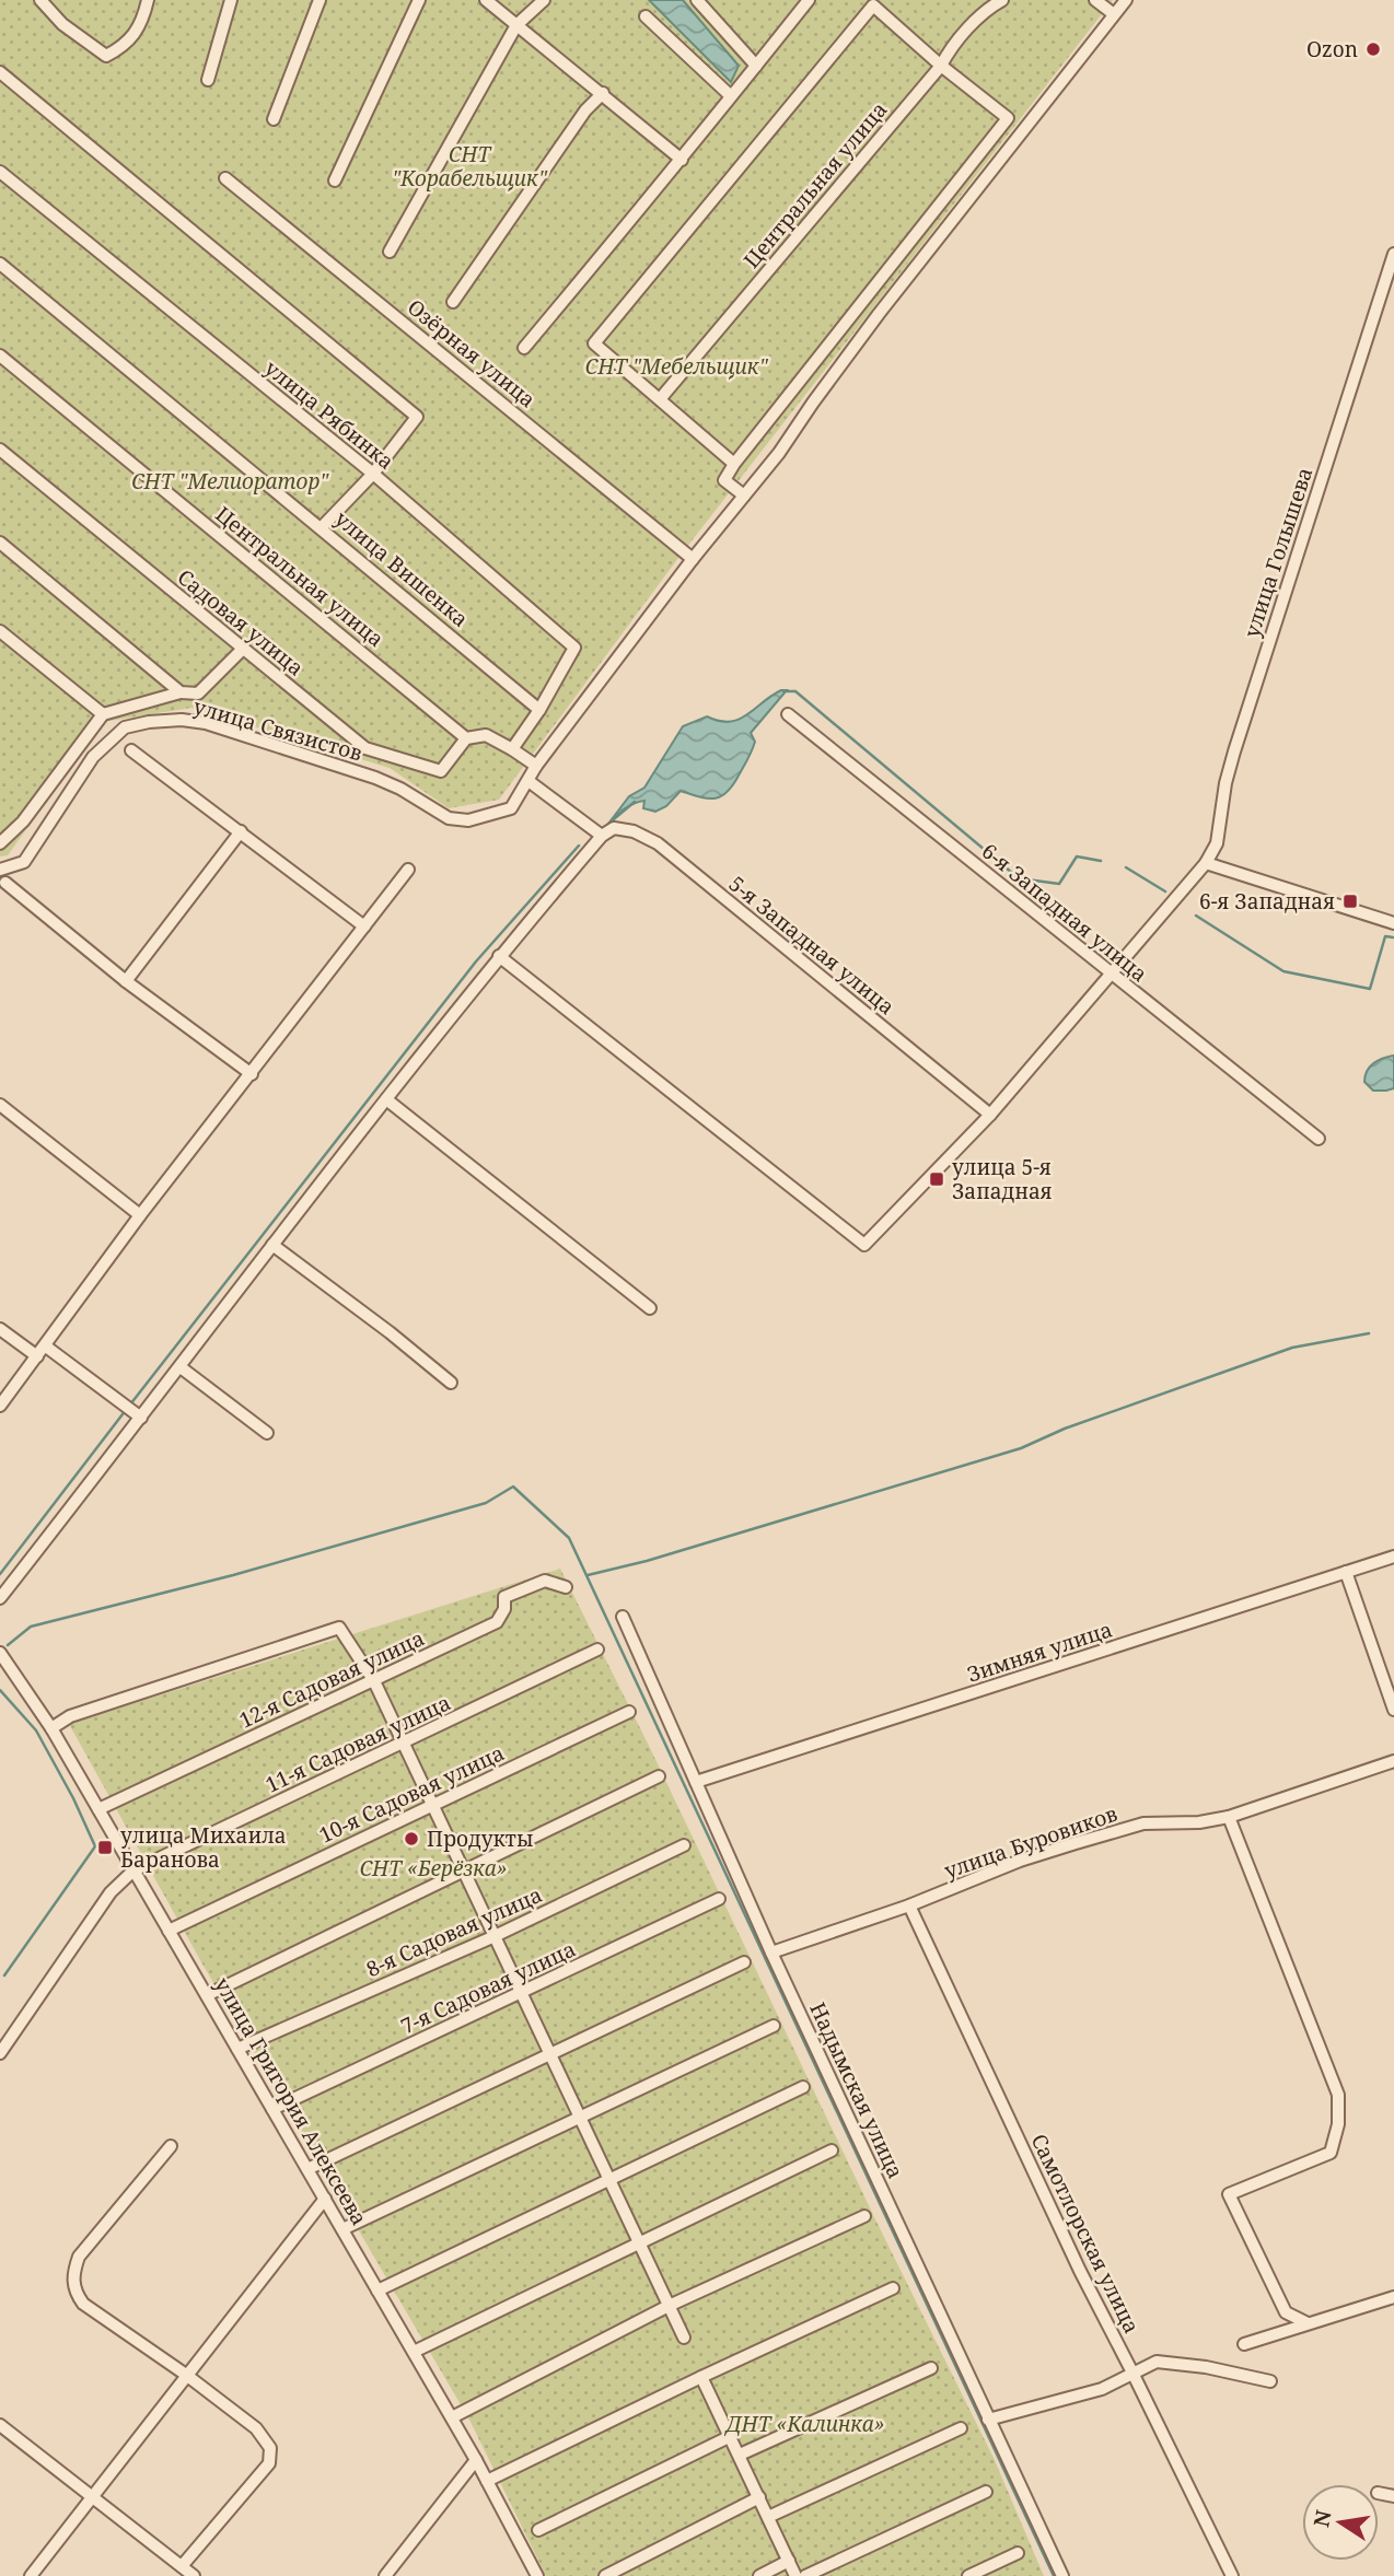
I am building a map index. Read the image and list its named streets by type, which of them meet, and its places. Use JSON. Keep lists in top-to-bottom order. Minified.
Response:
{"streets":{"street":["Центральная улица","Озёрная улица","улица Рябинка","улица Голышева","улица Вишенка","Садовая улица","улица Связистов","6-я Западная улица","5-я Западная улица","Зимняя улица","12-я Садовая улица","11-я Садовая улица","10-я Садовая улица","улица Буровиков","8-я Садовая улица","7-я Садовая улица","Надымская улица","улица Григория Алексеева","Самотлорская улица"]},"crossings":[["Центральная улица","Садовая улица"],["улица Рябинка","улица Вишенка"],["улица Голышева","6-я Западная улица"],["улица Голышева","5-я Западная улица"],["Зимняя улица","Надымская улица"],["12-я Садовая улица","улица Григория Алексеева"],["11-я Садовая улица","улица Григория Алексеева"],["10-я Садовая улица","улица Григория Алексеева"],["улица Буровиков","Надымская улица"],["улица Буровиков","Самотлорская улица"],["8-я Садовая улица","улица Григория Алексеева"],["7-я Садовая улица","улица Григория Алексеева"]],"parks":["СНТ \"Корабельщик\"","СНТ \"Мебельщик\"","СНТ \"Мелиоратор\"","СНТ «Берёзка»","ДНТ «Калинка»"],"places":{"other":["Ozon","Продукты"],"transit":["6-я Западная","улица 5-я Западная","улица Михаила Баранова"]},"north":"left"}
